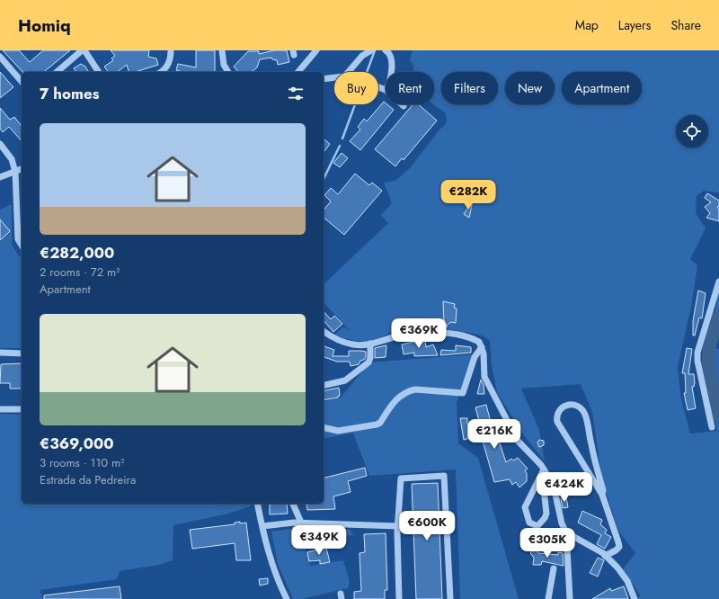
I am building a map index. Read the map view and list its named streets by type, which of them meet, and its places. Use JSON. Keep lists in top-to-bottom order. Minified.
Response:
{"page":{"header":"Homiq","nav":["Map","Layers","Share"],"chip":["Buy","Rent","Filters","New","Apartment"],"heading":"7 homes","list":[{"name":"€282,000","note":"2 rooms · 72 m² · Apartment"},{"name":"€369,000","note":"3 rooms · 110 m² · Estrada da Pedreira"}],"price":["€282K","€369K","€216K","€424K","€600K","€349K","€305K"]}}
